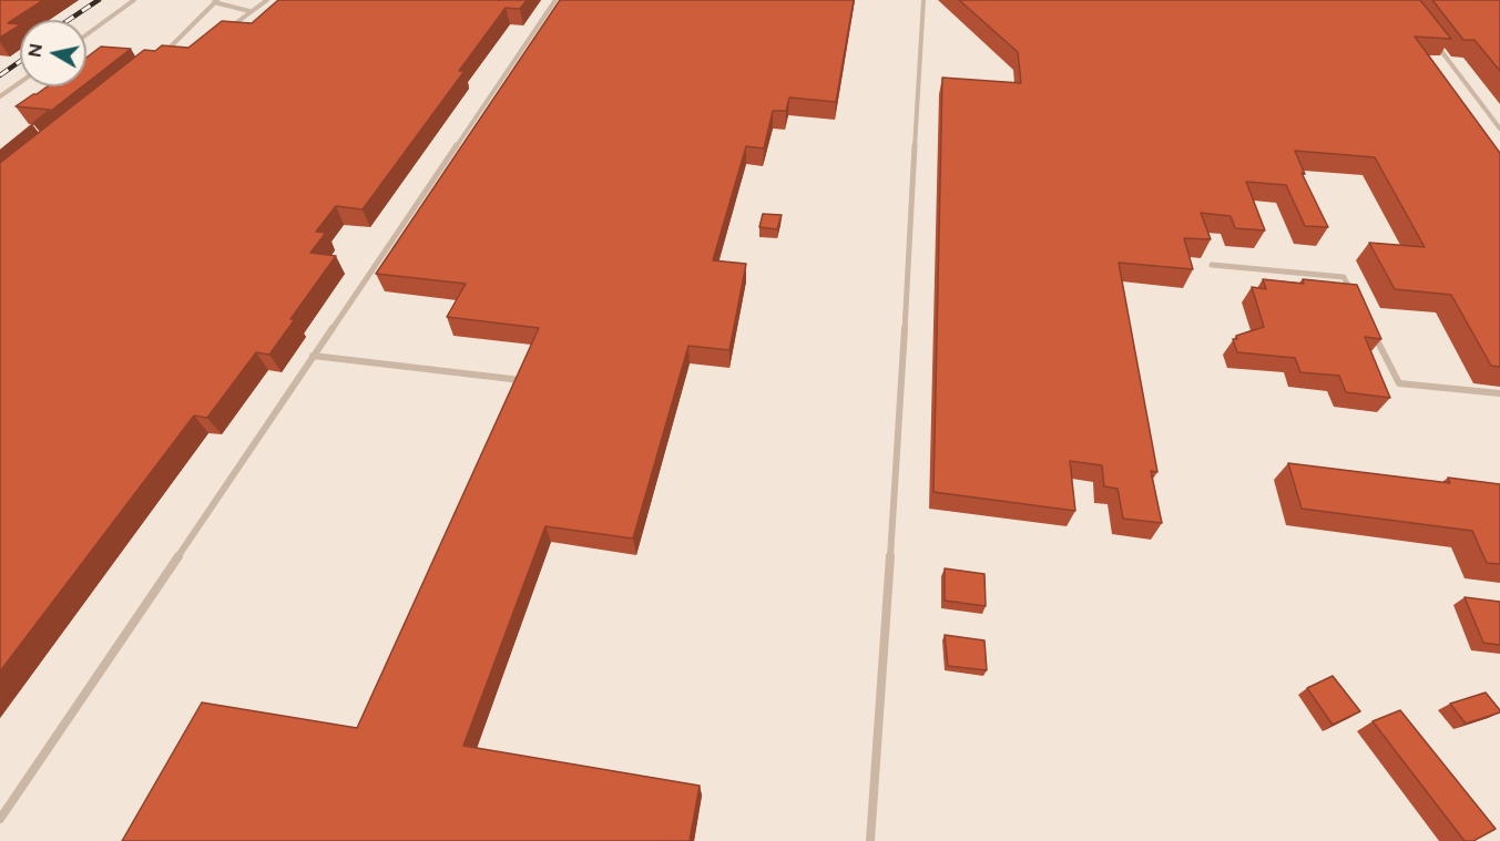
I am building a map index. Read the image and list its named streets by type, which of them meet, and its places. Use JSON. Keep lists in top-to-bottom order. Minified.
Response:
{"north":"left"}
